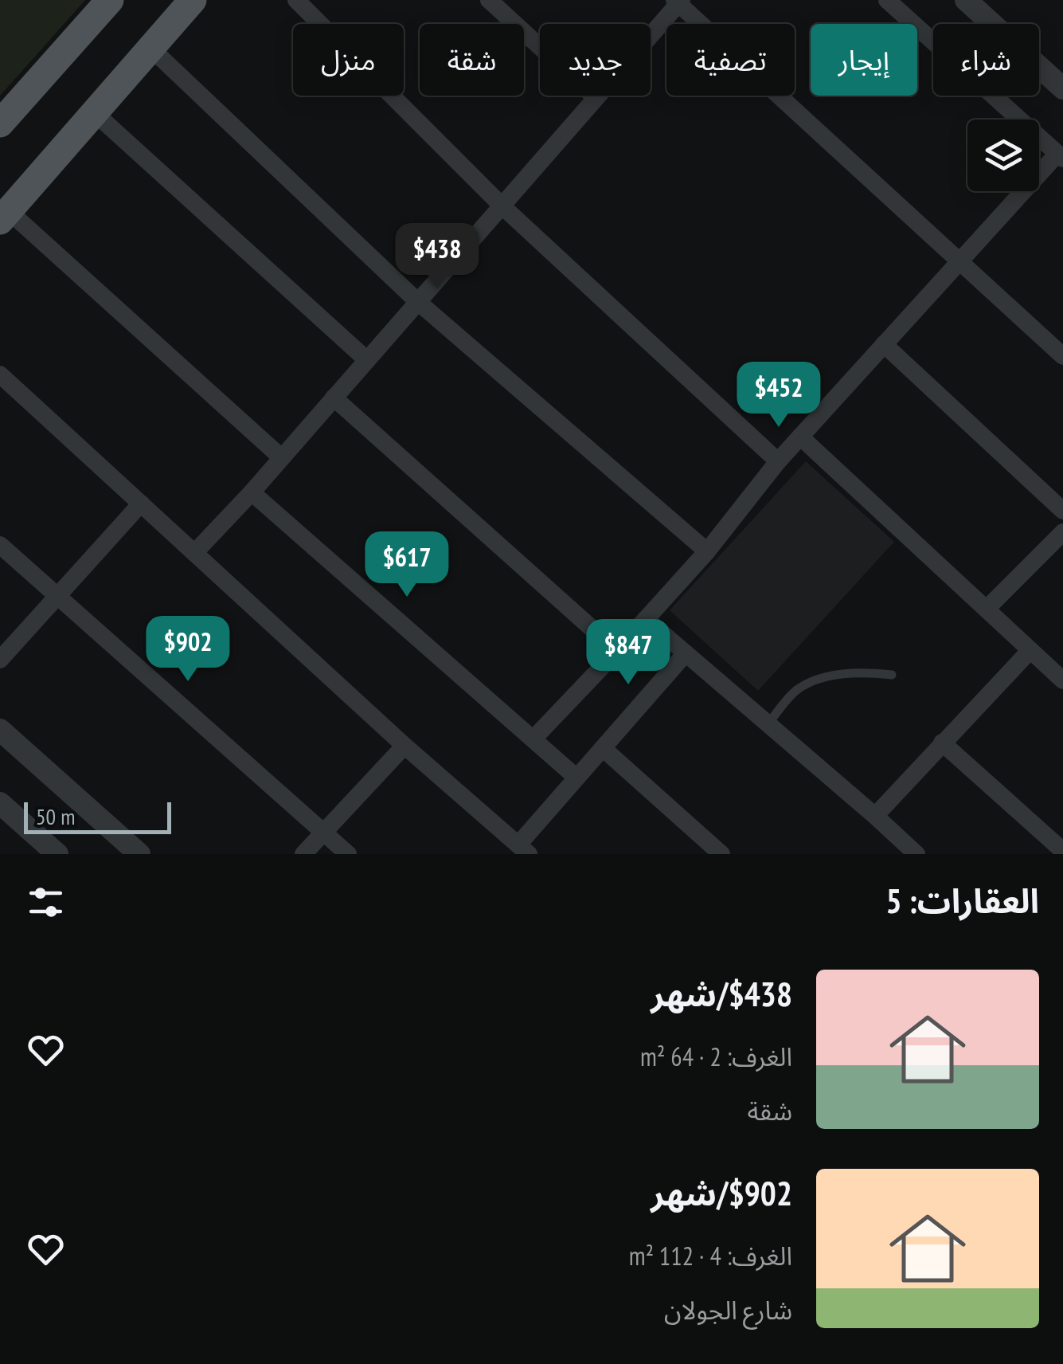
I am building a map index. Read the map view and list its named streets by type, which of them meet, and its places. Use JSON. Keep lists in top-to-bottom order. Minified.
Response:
{"scale_bar":"50 m","page":{"chip":["شراء","إيجار","تصفية","جديد","شقة","منزل"],"price":["$438","$452","$617","$902","$847"],"scale":"50 m","heading":"العقارات: 5","list":[{"name":"$438/شهر","note":"الغرف: 2 · 64 m² · شقة"},{"name":"$902/شهر","note":"الغرف: 4 · 112 m² · شارع الجولان"}]}}
